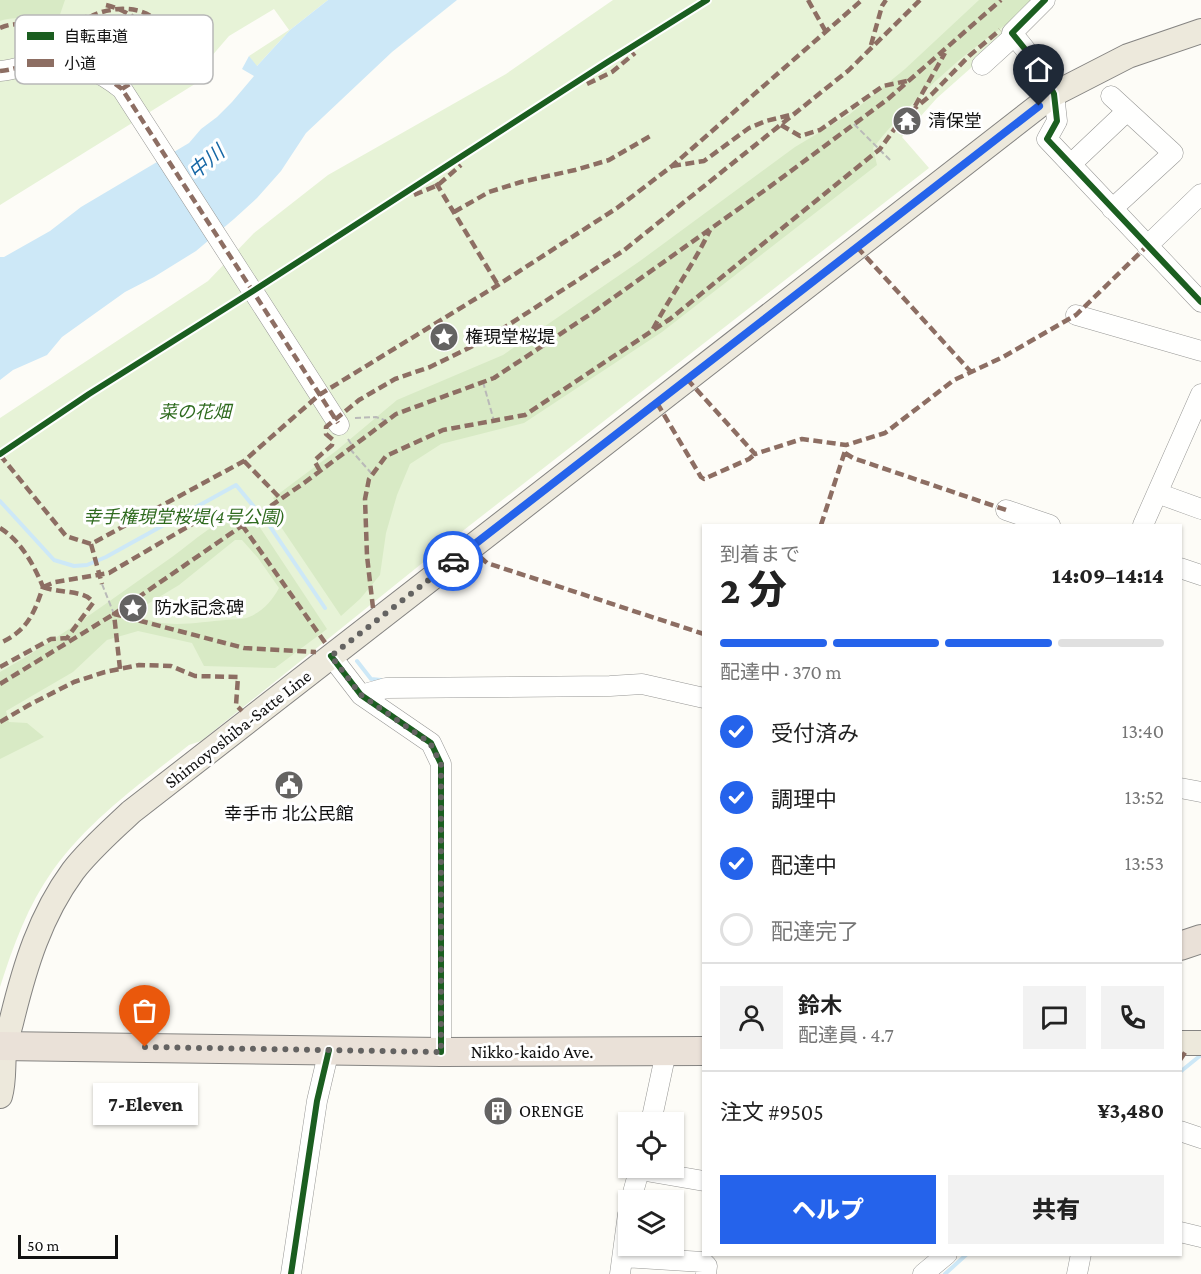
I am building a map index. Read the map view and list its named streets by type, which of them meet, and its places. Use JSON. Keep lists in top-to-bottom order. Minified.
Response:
{"streets":{"highway":["Nikko-kaido Ave."]},"water":["中川"],"parks":["菜の花畑","幸手権現堂桜堤(4号公園)"],"places":{"temple":["清保堂"],"place":["権現堂桜堤","防水記念碑"],"public building":["幸手市 北公民館"],"other":["7-Eleven"],"building":["ORENGE"]},"legend":["自転車道","小道"],"scale_bar":"50 m","page":{"heading":["2 分","到着まで","14:09–14:14"],"panel":["鈴木","配達員 · 4.7","注文 #9505","¥3,480"],"bar":"配達中 · 370 m","list":[["受付済み","13:40"],["調理中","13:52"],["配達中","13:53"],"配達完了"],"bubble":"7-Eleven","buttons":["ヘルプ","共有"],"scale":"50 m"}}
